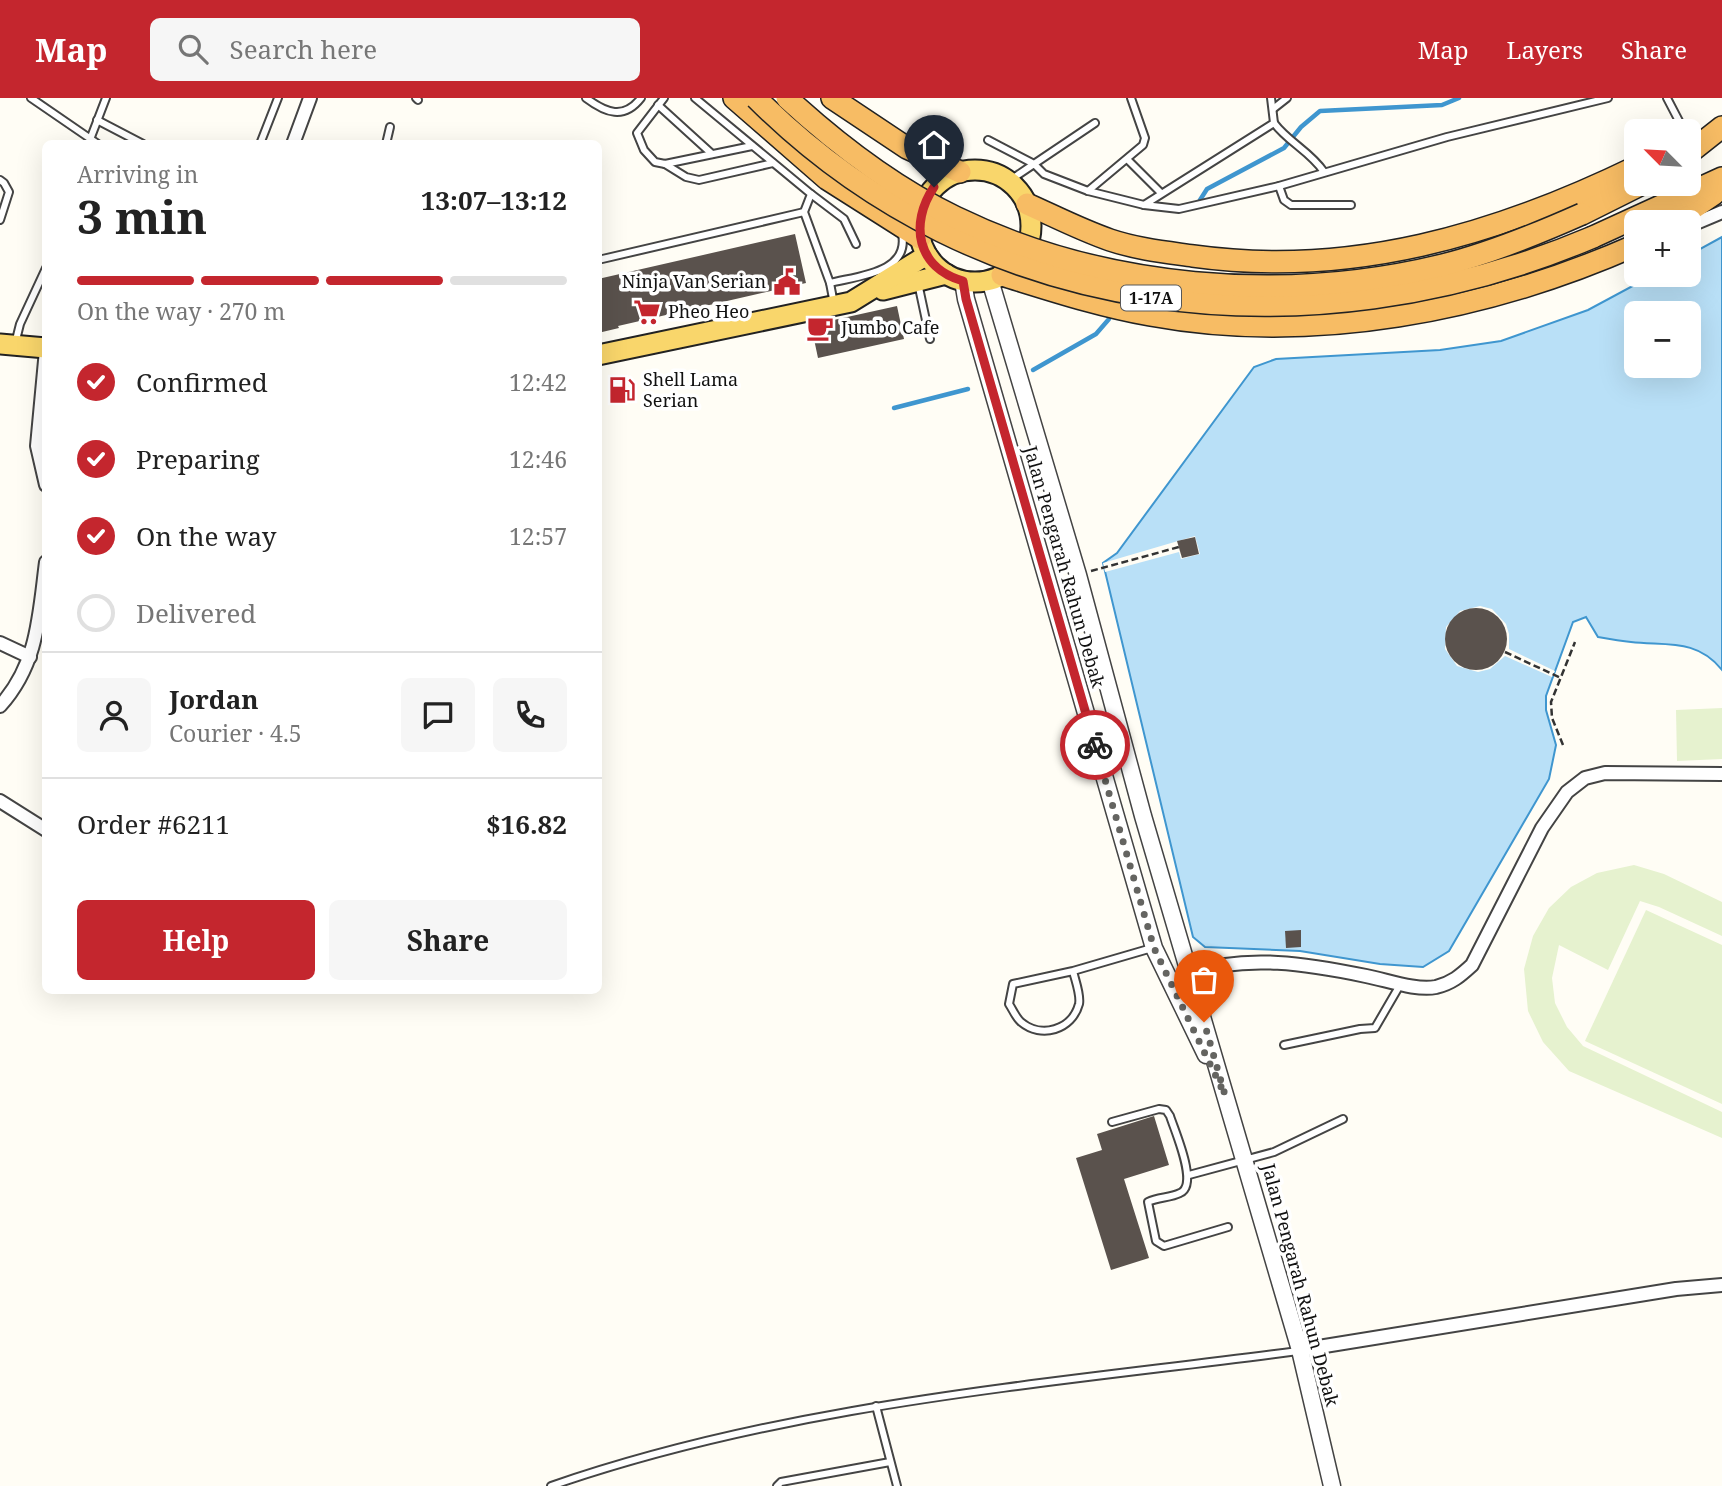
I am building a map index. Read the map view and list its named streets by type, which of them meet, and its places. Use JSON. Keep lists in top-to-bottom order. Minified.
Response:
{"streets":{"highway":["1-17A"],"street":["Jalan Pengarah Rahun Debak"]},"places":{"public building":["Ninja Van Serian"],"supermarket":["Pheo Heo"],"cafe":["Jumbo Cafe"],"fuel station":["Shell Lama Serian"]},"north":"top left","page":{"header":"Map","search":"Search here","nav":["Map","Layers","Share"],"map_buttons":["+","−"],"heading":["3 min","Arriving in","13:07–13:12"],"panel":["Jordan","Courier · 4.5","Order #6211","$16.82"],"bar":"On the way · 270 m","list":[["Confirmed","12:42"],["Preparing","12:46"],["On the way","12:57"],"Delivered"],"buttons":["Help","Share"]}}
